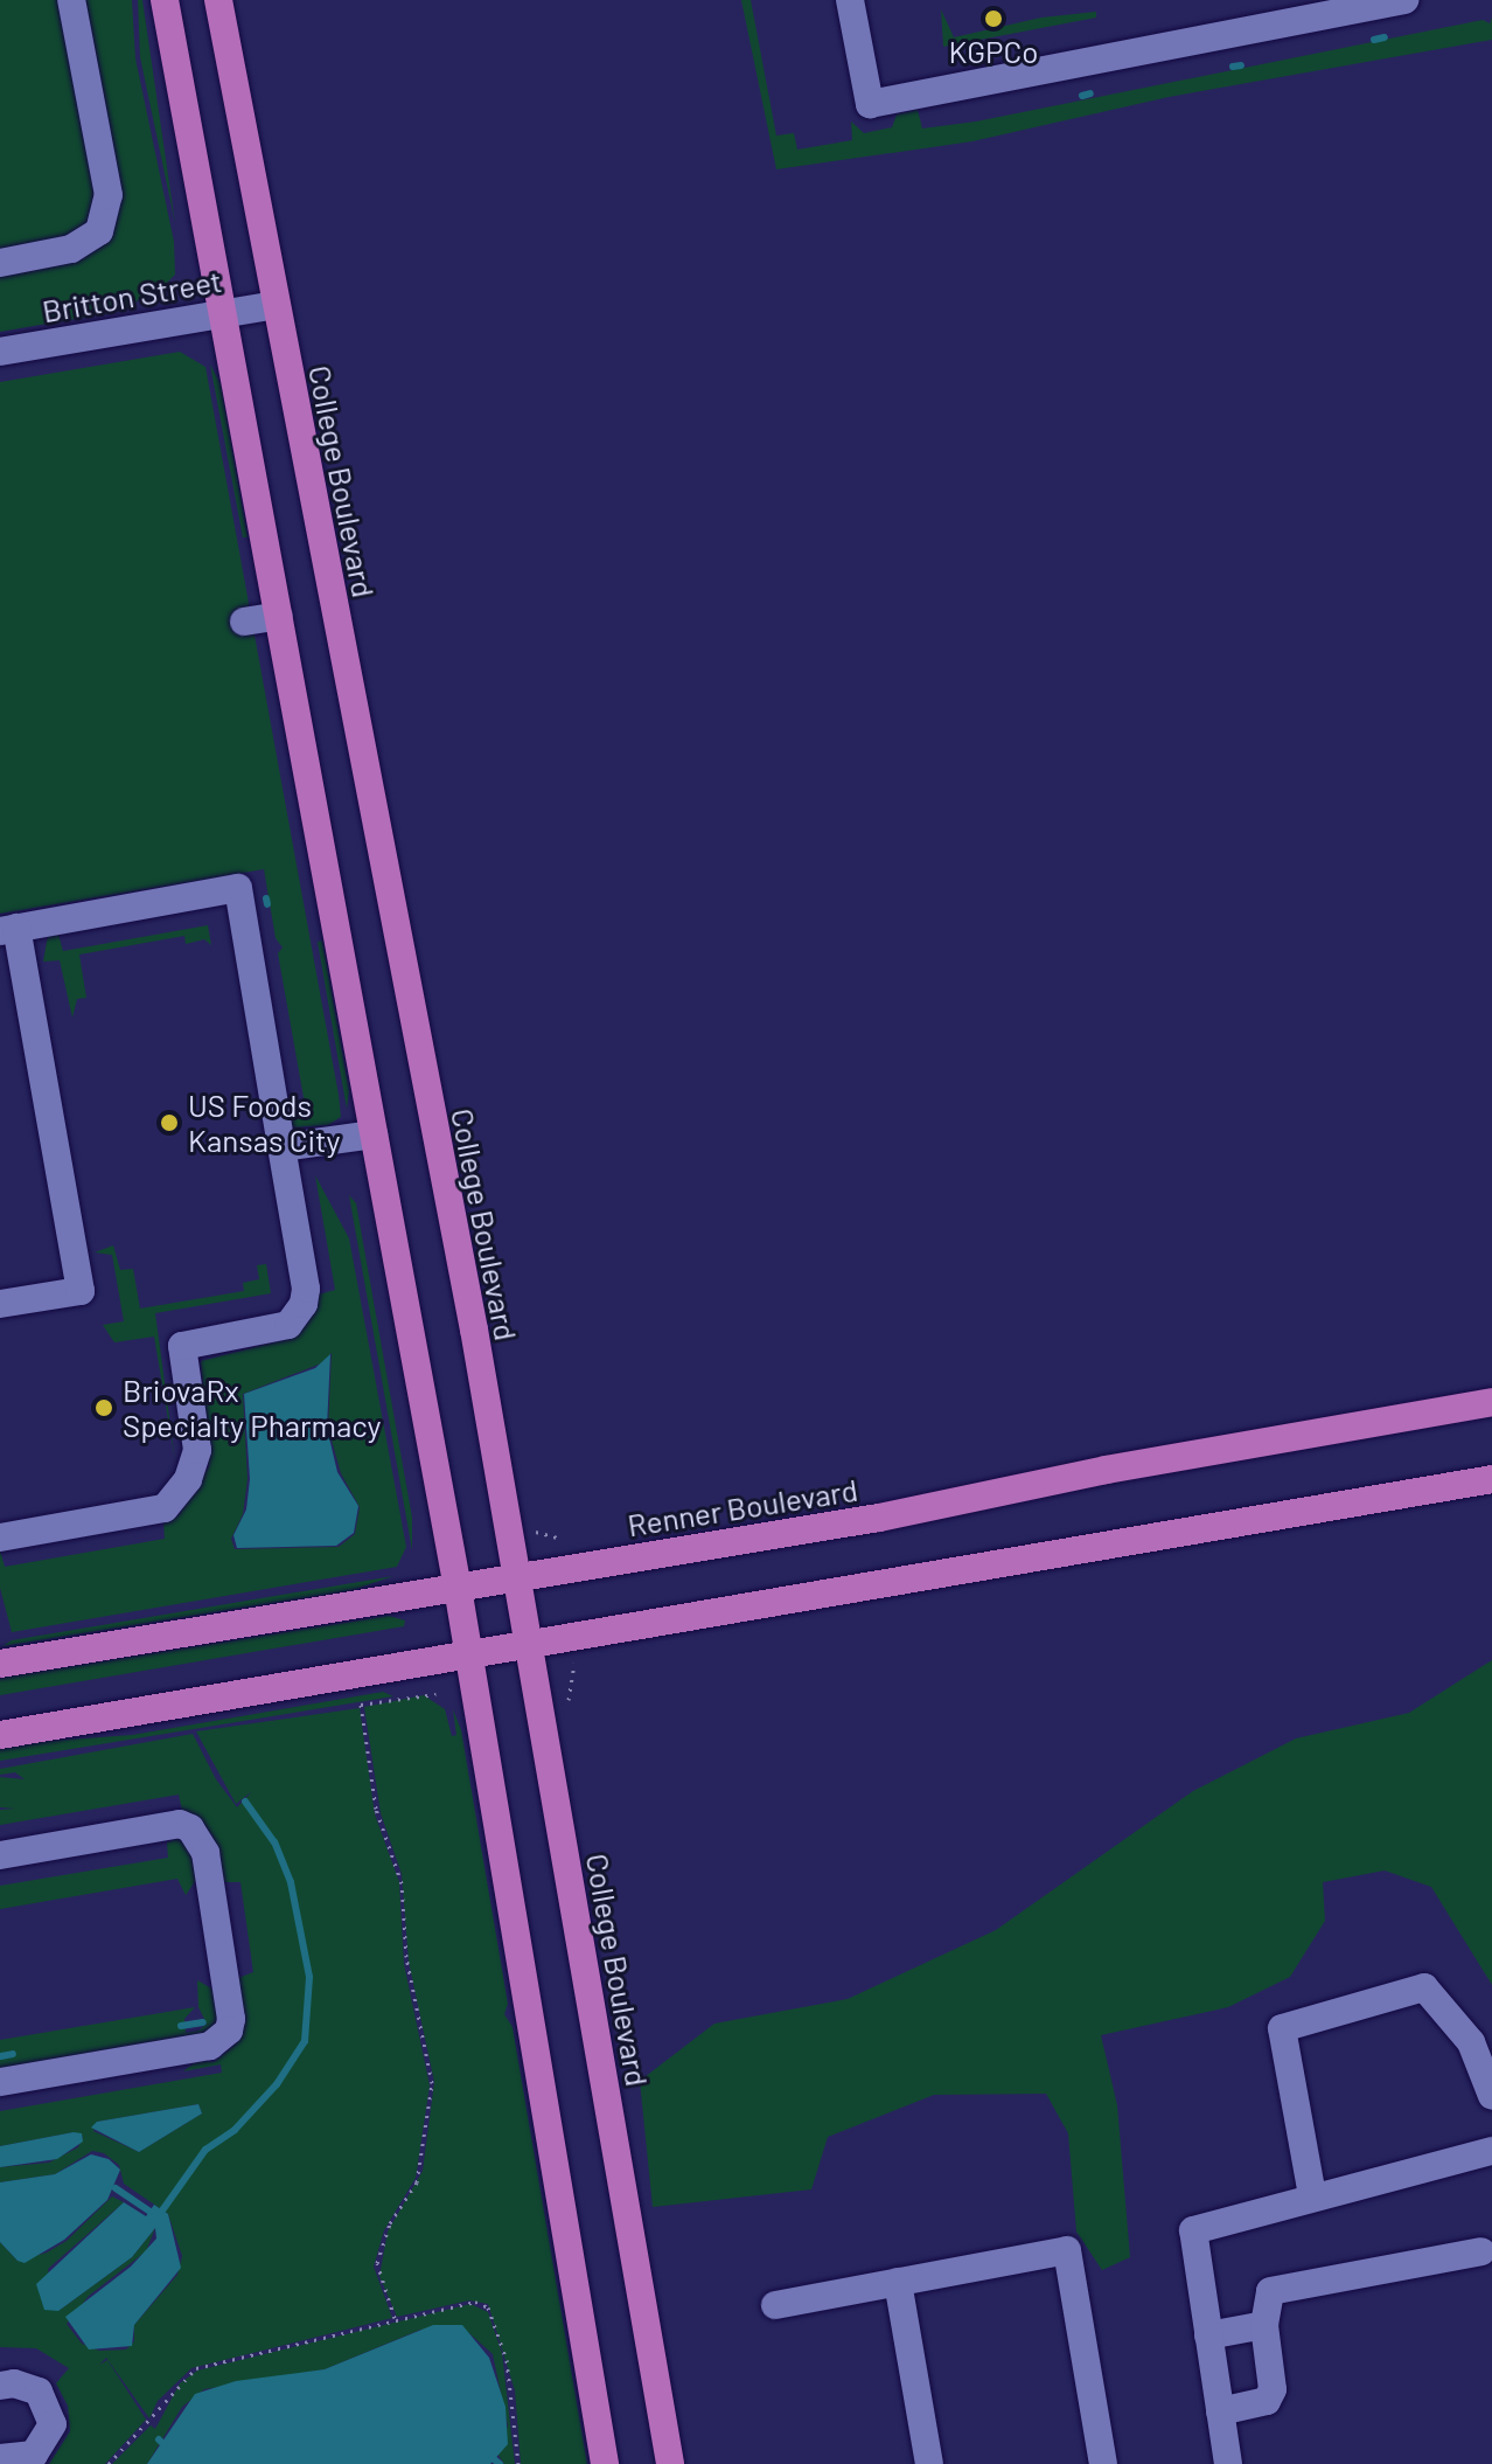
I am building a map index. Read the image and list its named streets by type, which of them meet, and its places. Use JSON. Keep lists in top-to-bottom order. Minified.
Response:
{"streets":{"main road":["College Boulevard","Renner Boulevard"],"street":["Britton Street"]},"crossings":[["Britton Street","College Boulevard"],["College Boulevard","Renner Boulevard"]],"places":["KGPCo","US Foods Kansas City","BriovaRx Specialty Pharmacy"]}
